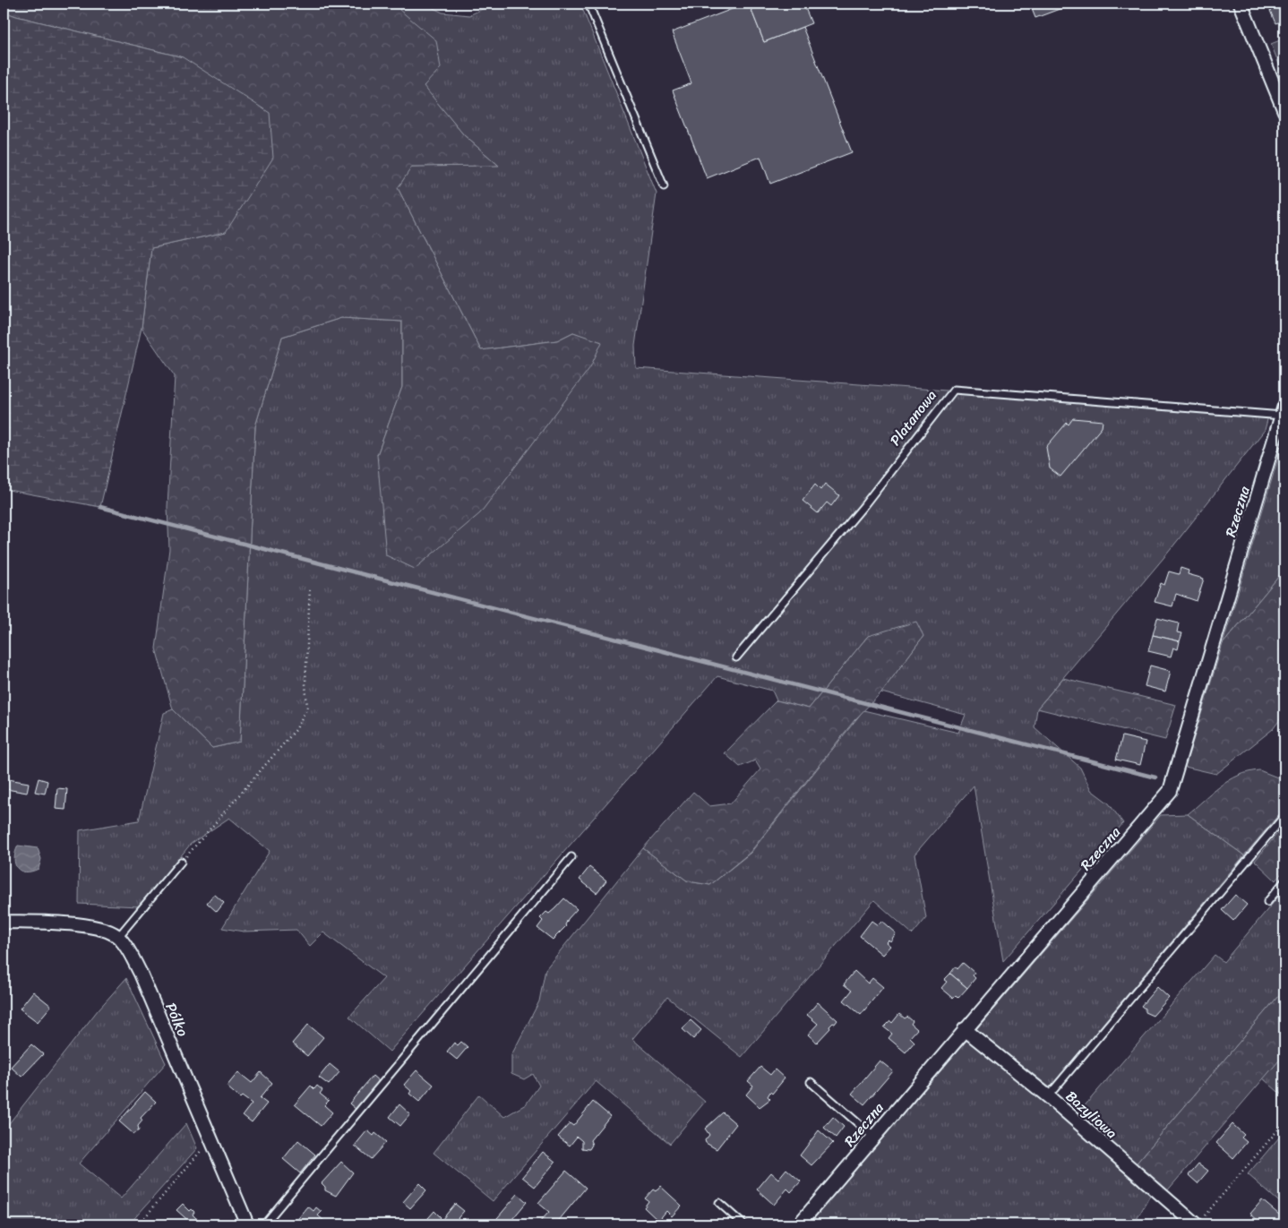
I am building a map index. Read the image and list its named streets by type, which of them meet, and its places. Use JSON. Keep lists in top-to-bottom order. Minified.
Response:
{"streets":{"street":["Rzeczna","Pólko","Bazyliowa"],"lane":["Platanowa"]},"crossings":[["Platanowa","Rzeczna"],["Rzeczna","Bazyliowa"]]}
